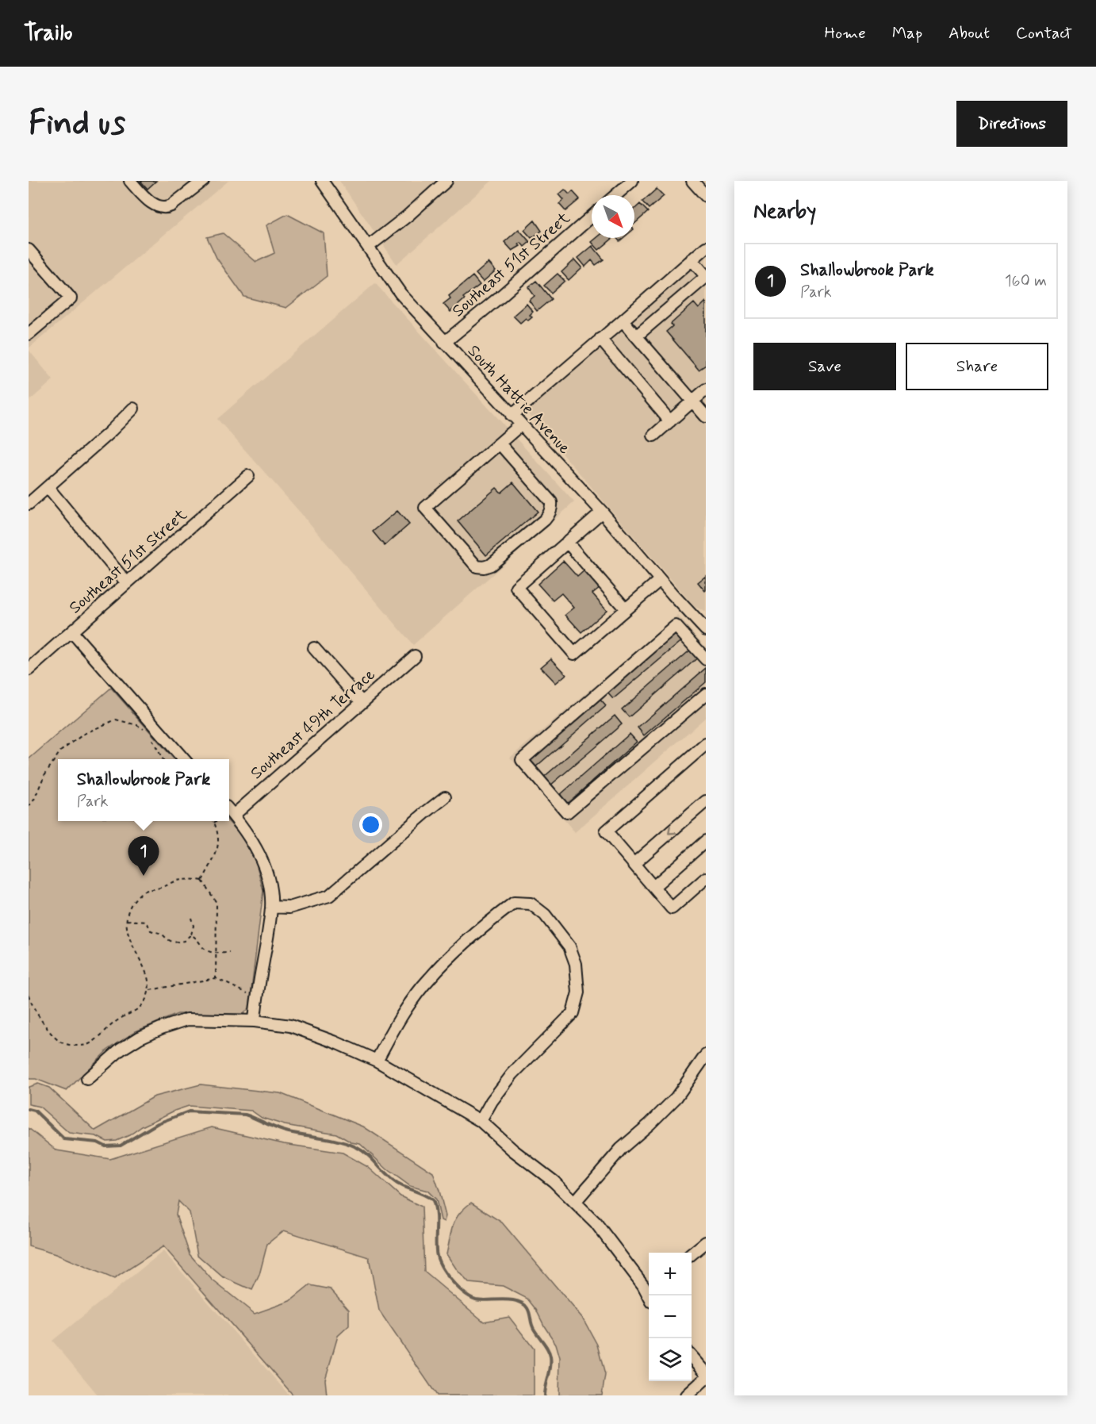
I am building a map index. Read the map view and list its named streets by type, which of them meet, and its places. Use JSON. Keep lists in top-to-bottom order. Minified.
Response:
{"streets":{"street":["Southeast 51st Street","South Hattie Avenue","Southeast 49th Terrace"]},"crossings":[["Southeast 51st Street","South Hattie Avenue"]],"north":"bottom right","page":{"header":"Trailo","nav":["Home","Map","About","Contact"],"buttons":["Directions",["Save","Share"]],"title":"Find us","heading":"Nearby","list":[{"mark":"1","name":"Shallowbrook Park","note":"Park","value":"160 m"}],"popup":["Shallowbrook Park","Park"],"pins":"1","map_buttons":["+","−"]}}
